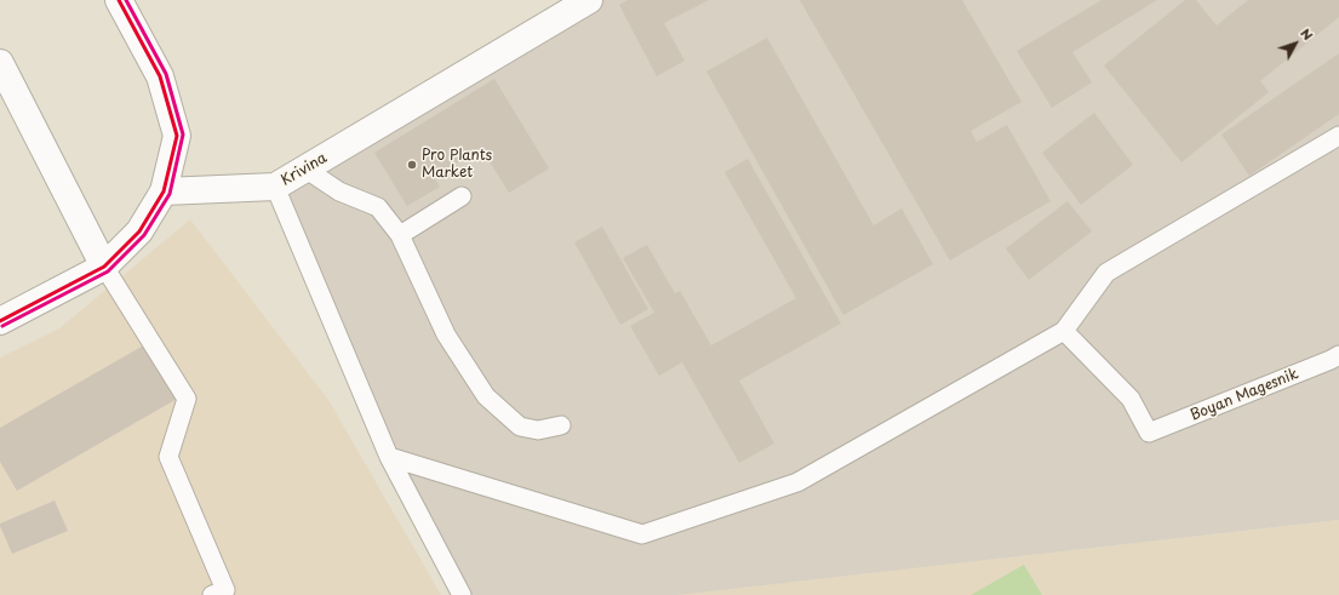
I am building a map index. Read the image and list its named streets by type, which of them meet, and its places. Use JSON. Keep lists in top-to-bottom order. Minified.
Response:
{"streets":{"street":["Krivina"],"lane":["Boyan Magesnik"]},"places":["Pro Plants Market"],"north":"top right"}
